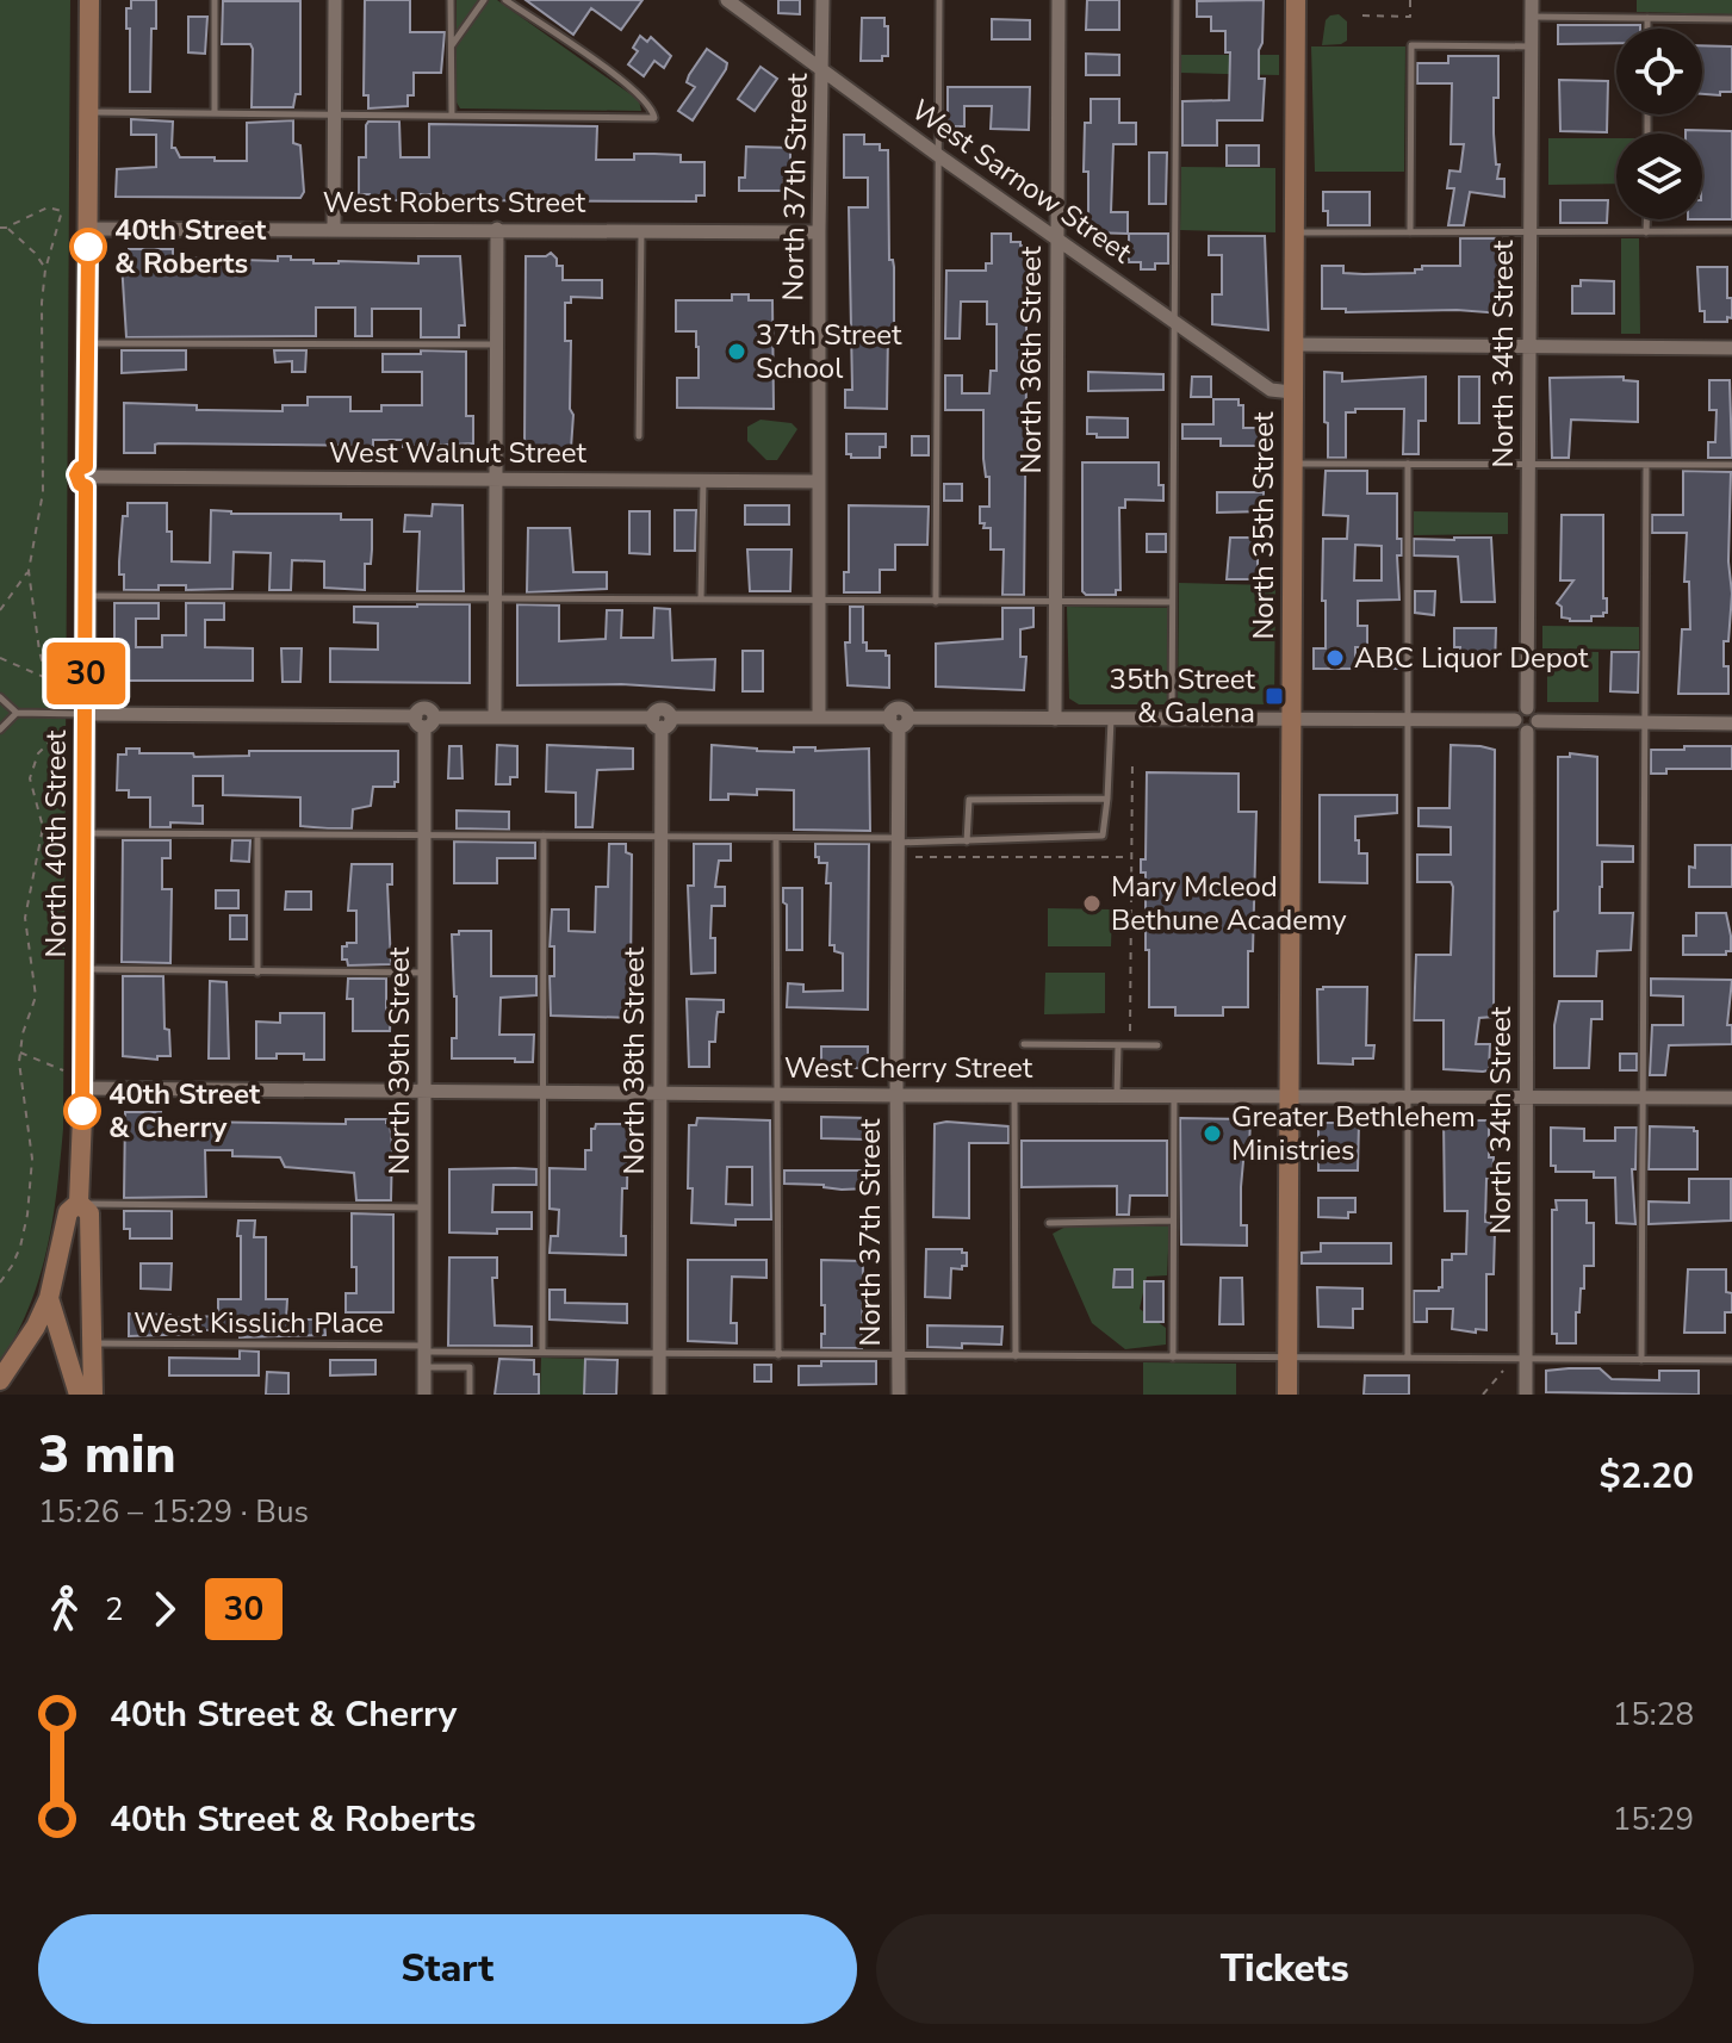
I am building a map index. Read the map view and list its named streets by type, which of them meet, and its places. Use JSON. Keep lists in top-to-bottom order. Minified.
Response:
{"streets":{"street":["West Sarnow Street","North 37th Street","West Roberts Street","North 34th Street","North 36th Street","West Walnut Street","North 35th Street","North 40th Street","North 39th Street","North 38th Street","West Cherry Street"],"lane":["West Kisslich Place"]},"crossings":[["West Sarnow Street","North 37th Street"],["West Sarnow Street","North 36th Street"],["West Sarnow Street","North 35th Street"],["North 37th Street","West Roberts Street"],["North 37th Street","West Walnut Street"],["North 37th Street","West Cherry Street"],["North 37th Street","West Kisslich Place"],["West Roberts Street","North 40th Street"],["North 34th Street","West Cherry Street"],["North 34th Street","West Kisslich Place"],["West Walnut Street","North 40th Street"],["North 35th Street","West Cherry Street"],["North 35th Street","West Kisslich Place"],["North 40th Street","West Cherry Street"],["North 40th Street","West Kisslich Place"],["North 39th Street","West Cherry Street"],["North 39th Street","West Kisslich Place"],["North 38th Street","West Cherry Street"],["North 38th Street","West Kisslich Place"]],"places":{"other":["40th Street & Roberts","37th Street School","ABC Liquor Depot","Mary Mcleod Bethune Academy","40th Street & Cherry","Greater Bethlehem Ministries"],"transit":["35th Street & Galena"]},"lines":["bus line 30"],"page":{"on_map":"30","heading":["3 min","15:26 – 15:29 · Bus","$2.20"],"legs":["2","30"],"list":[{"name":"40th Street & Cherry","value":"15:28"},{"name":"40th Street & Roberts","value":"15:29"}],"buttons":["Start","Tickets"]}}
